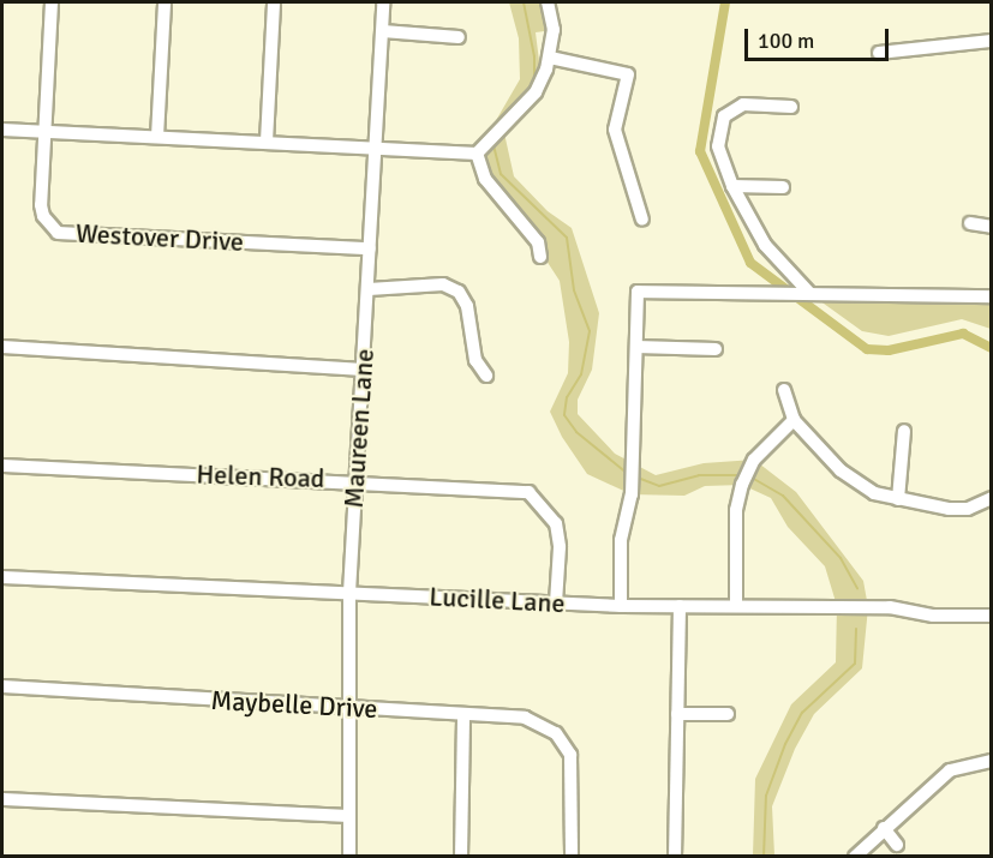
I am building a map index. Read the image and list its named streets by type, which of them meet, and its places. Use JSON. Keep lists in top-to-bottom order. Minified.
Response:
{"streets":{"street":["Westover Drive","Maureen Lane","Helen Road","Lucille Lane","Maybelle Drive"]},"crossings":[["Westover Drive","Maureen Lane"],["Maureen Lane","Helen Road"],["Maureen Lane","Lucille Lane"],["Maureen Lane","Maybelle Drive"],["Helen Road","Lucille Lane"]],"scale_bar":"100 m"}
